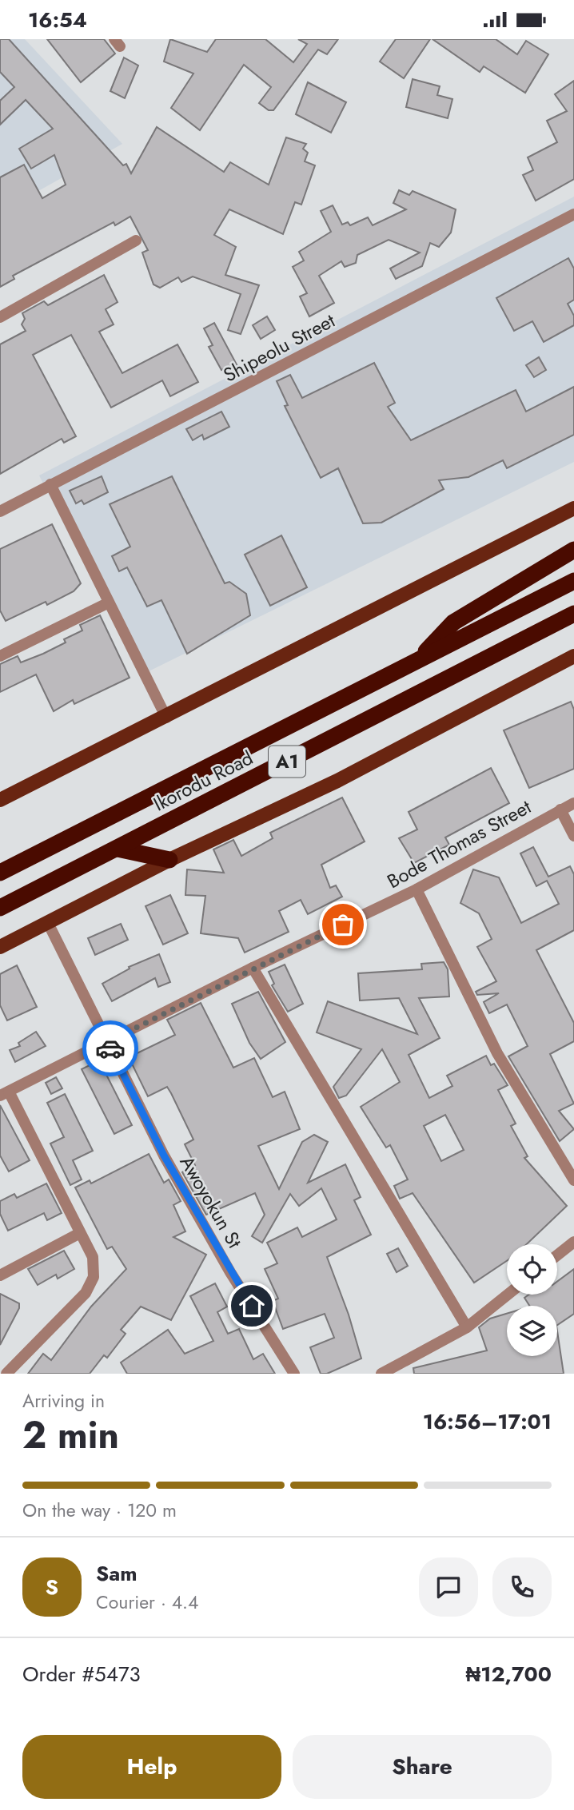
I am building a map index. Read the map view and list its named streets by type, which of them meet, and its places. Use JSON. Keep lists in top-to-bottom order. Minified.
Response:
{"streets":{"highway":["A1","Ikorodu Road"],"street":["Shipeolu Street","Bode Thomas Street","Awoyokun St"]},"crossings":[["Bode Thomas Street","Awoyokun St"]],"page":{"status":"16:54","heading":["2 min","Arriving in","16:56–17:01"],"panel":["Sam","Courier · 4.4","Order #5473","₦12,700"],"bar":"On the way · 120 m","round":"S","buttons":["Help","Share"]}}
